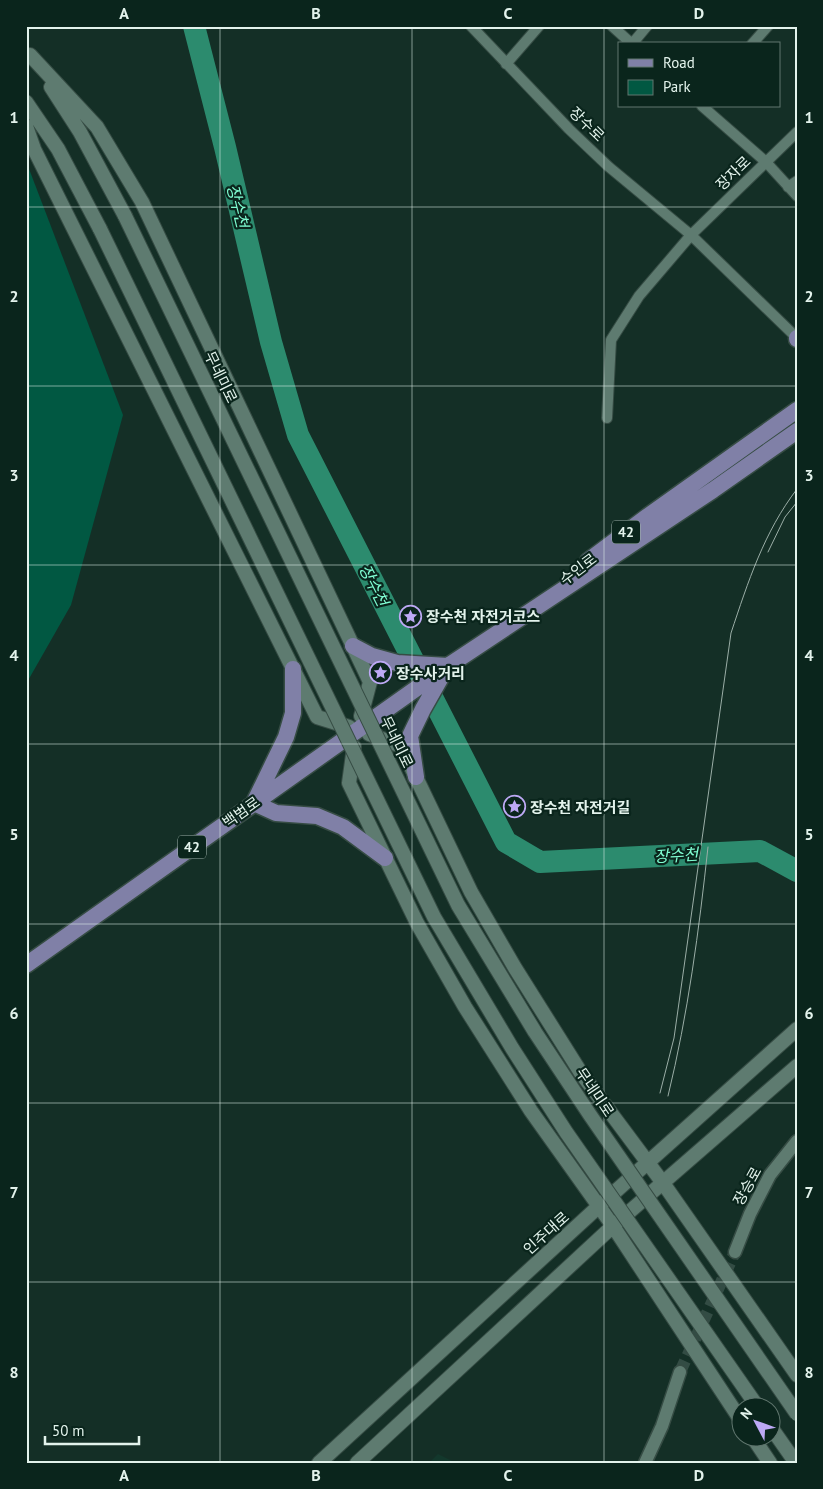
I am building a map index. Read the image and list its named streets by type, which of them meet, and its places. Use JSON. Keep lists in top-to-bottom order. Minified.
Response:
{"streets":{"main road":["무네미로","42","수인로","백범로","인주대로"],"street":["장수로","장자로","장승로"]},"crossings":[["장수로","장자로"],["수인로","백범로"]],"water":["장수천"],"places":{"place":["장수천 자전거코스","장수사거리","장수천 자전거길"]},"legend":["Road","Park"],"scale_bar":"50 m","north":"top left","grid":{"columns":["A","B","C","D"],"rows":["1","2","3","4","5","6","7","8"]}}
